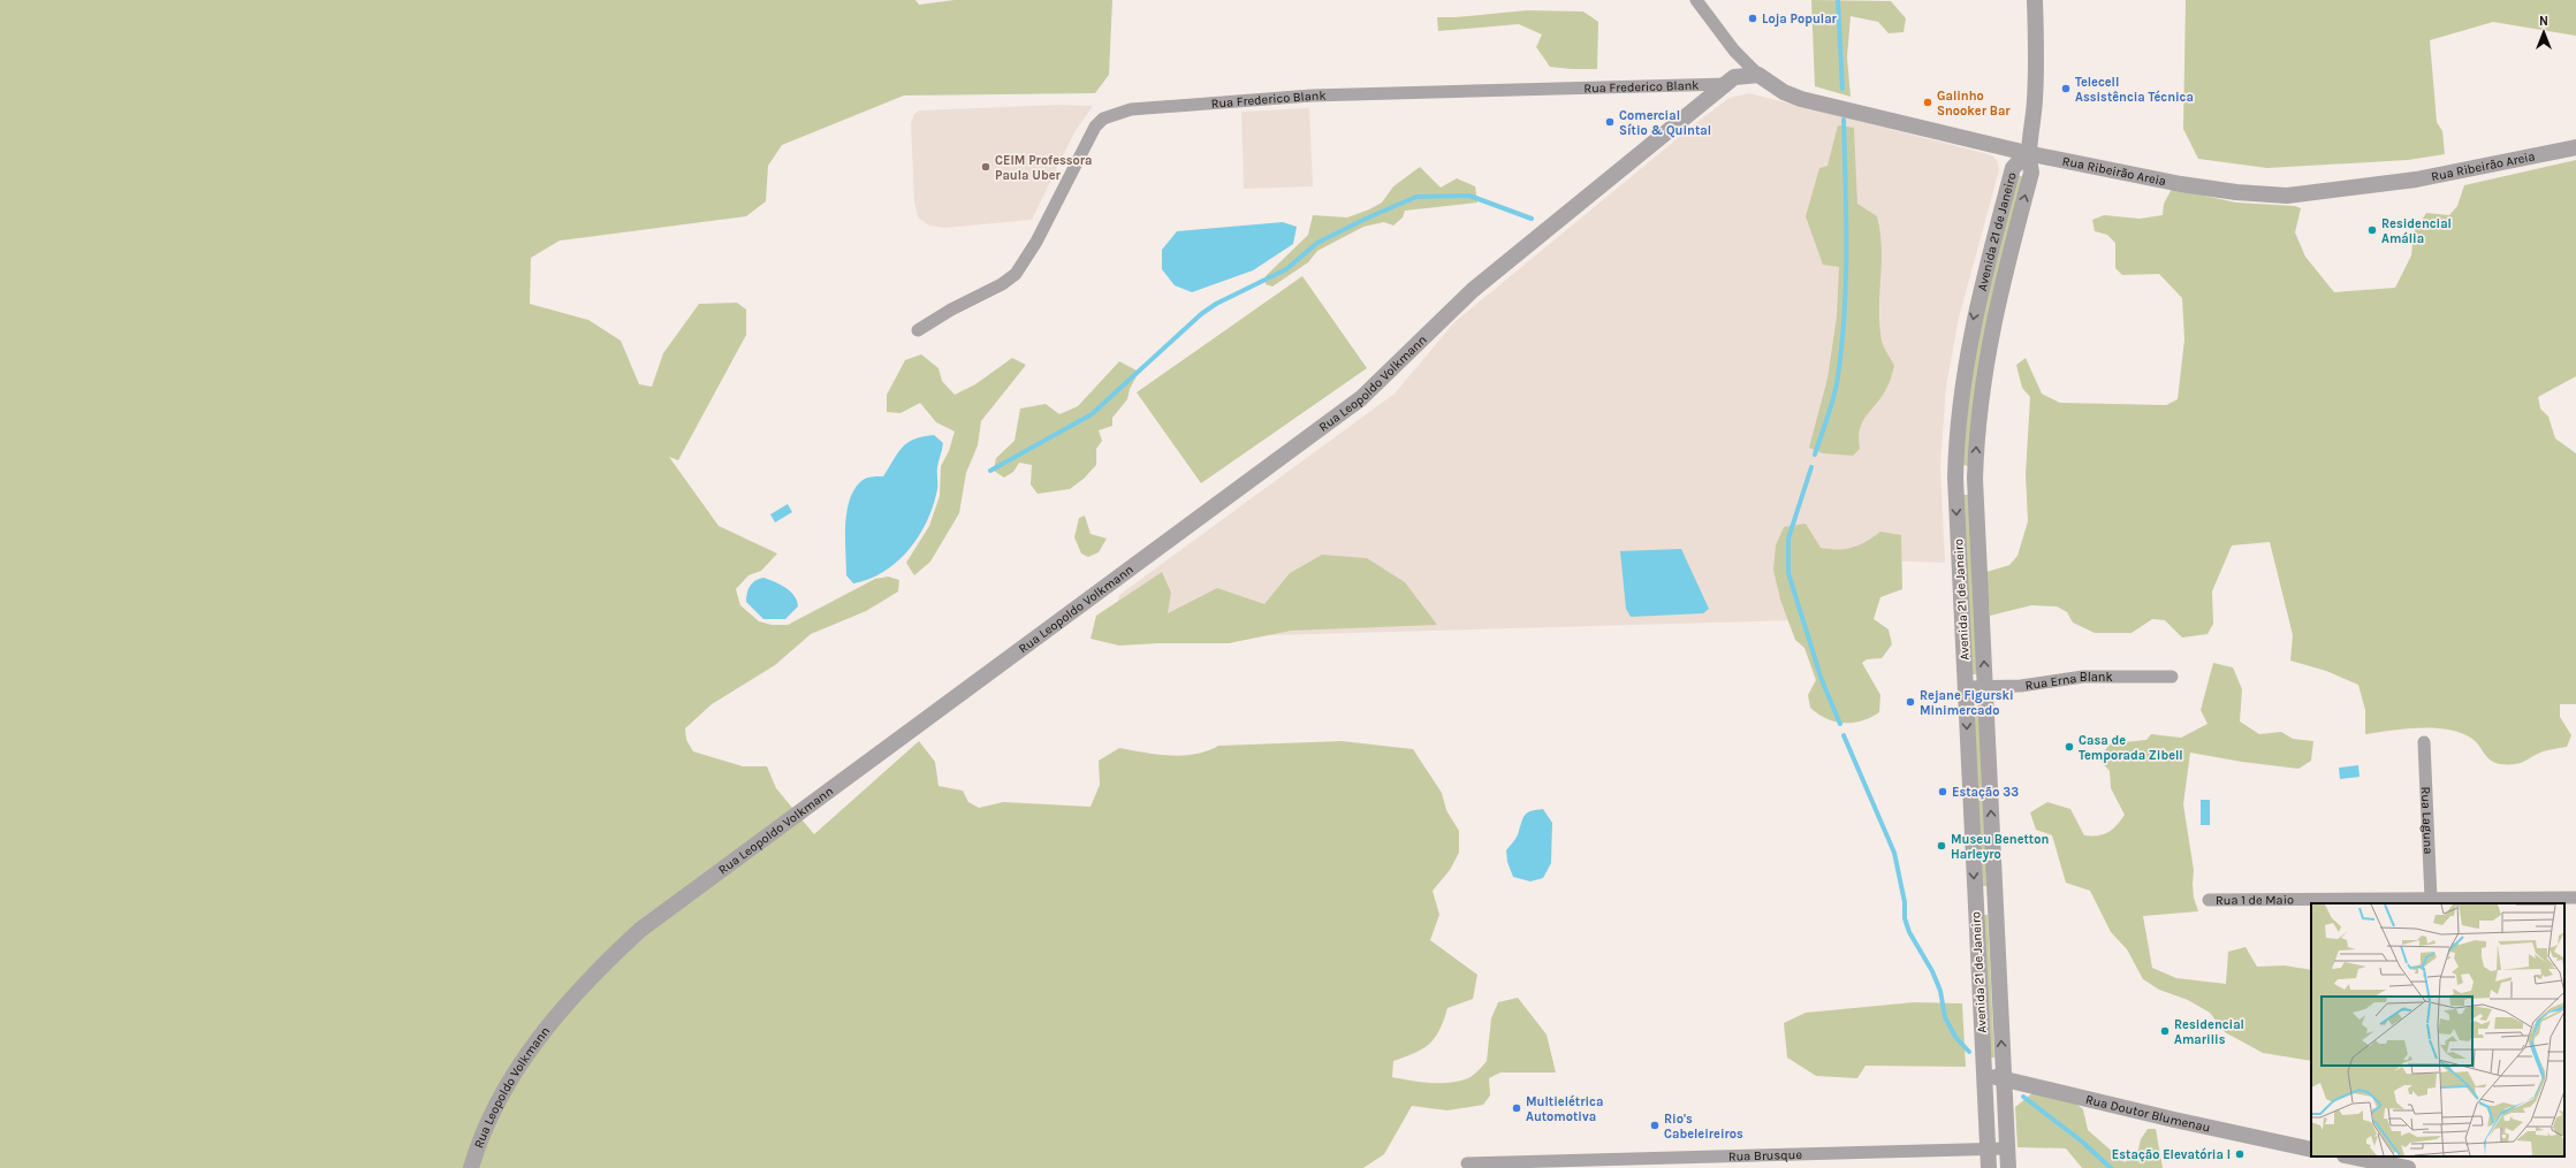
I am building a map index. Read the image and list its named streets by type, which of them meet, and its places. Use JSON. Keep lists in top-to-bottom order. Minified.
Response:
{"streets":{"street":["Rua Frederico Blank","Rua Ribeirão Areia","Avenida 21 de Janeiro","Rua Leopoldo Volkmann","Rua Erna Blank","Rua Laguna","Rua 1 de Maio","Rua Doutor Blumenau","Rua Brusque"]},"crossings":[["Rua Frederico Blank","Rua Leopoldo Volkmann"],["Rua Ribeirão Areia","Avenida 21 de Janeiro"],["Avenida 21 de Janeiro","Rua Erna Blank"],["Avenida 21 de Janeiro","Rua Doutor Blumenau"],["Avenida 21 de Janeiro","Rua Brusque"],["Rua Laguna","Rua 1 de Maio"]],"places":["Loja Popular","Telecell Assistência Técnica","Galinho Snooker Bar","Comercial Sítio & Quintal","CEIM Professora Paula Uber","Residencial Amália","Rejane Figurski Minimercado","Casa de Temporada Zibell","Estação 33","Museu Benetton Harleyro","Residencial Amarilis","Multielétrica Automotiva","Rio's Cabeleireiros","Estação Elevatória I"],"north":"top"}
